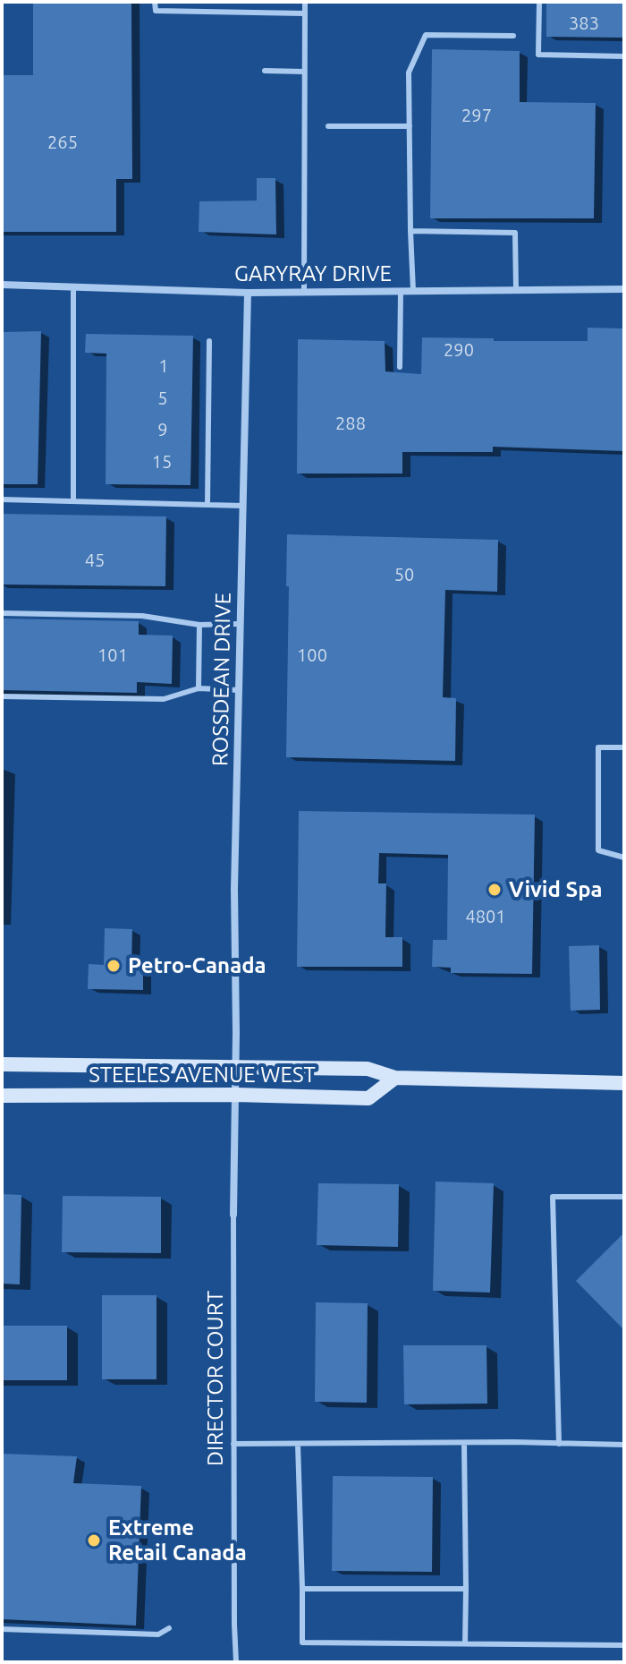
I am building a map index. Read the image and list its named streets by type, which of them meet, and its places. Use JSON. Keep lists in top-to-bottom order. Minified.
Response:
{"streets":{"main road":["STEELES AVENUE WEST"],"street":["GARYRAY DRIVE","ROSSDEAN DRIVE","DIRECTOR COURT"]},"crossings":[["GARYRAY DRIVE","ROSSDEAN DRIVE"],["ROSSDEAN DRIVE","STEELES AVENUE WEST"],["ROSSDEAN DRIVE","DIRECTOR COURT"],["STEELES AVENUE WEST","DIRECTOR COURT"]],"places":["Vivid Spa","Petro-Canada","Extreme Retail Canada"],"house_numbers":["383","297","265","290","1","5","288","9","15","45","50","101","100","4801"]}
